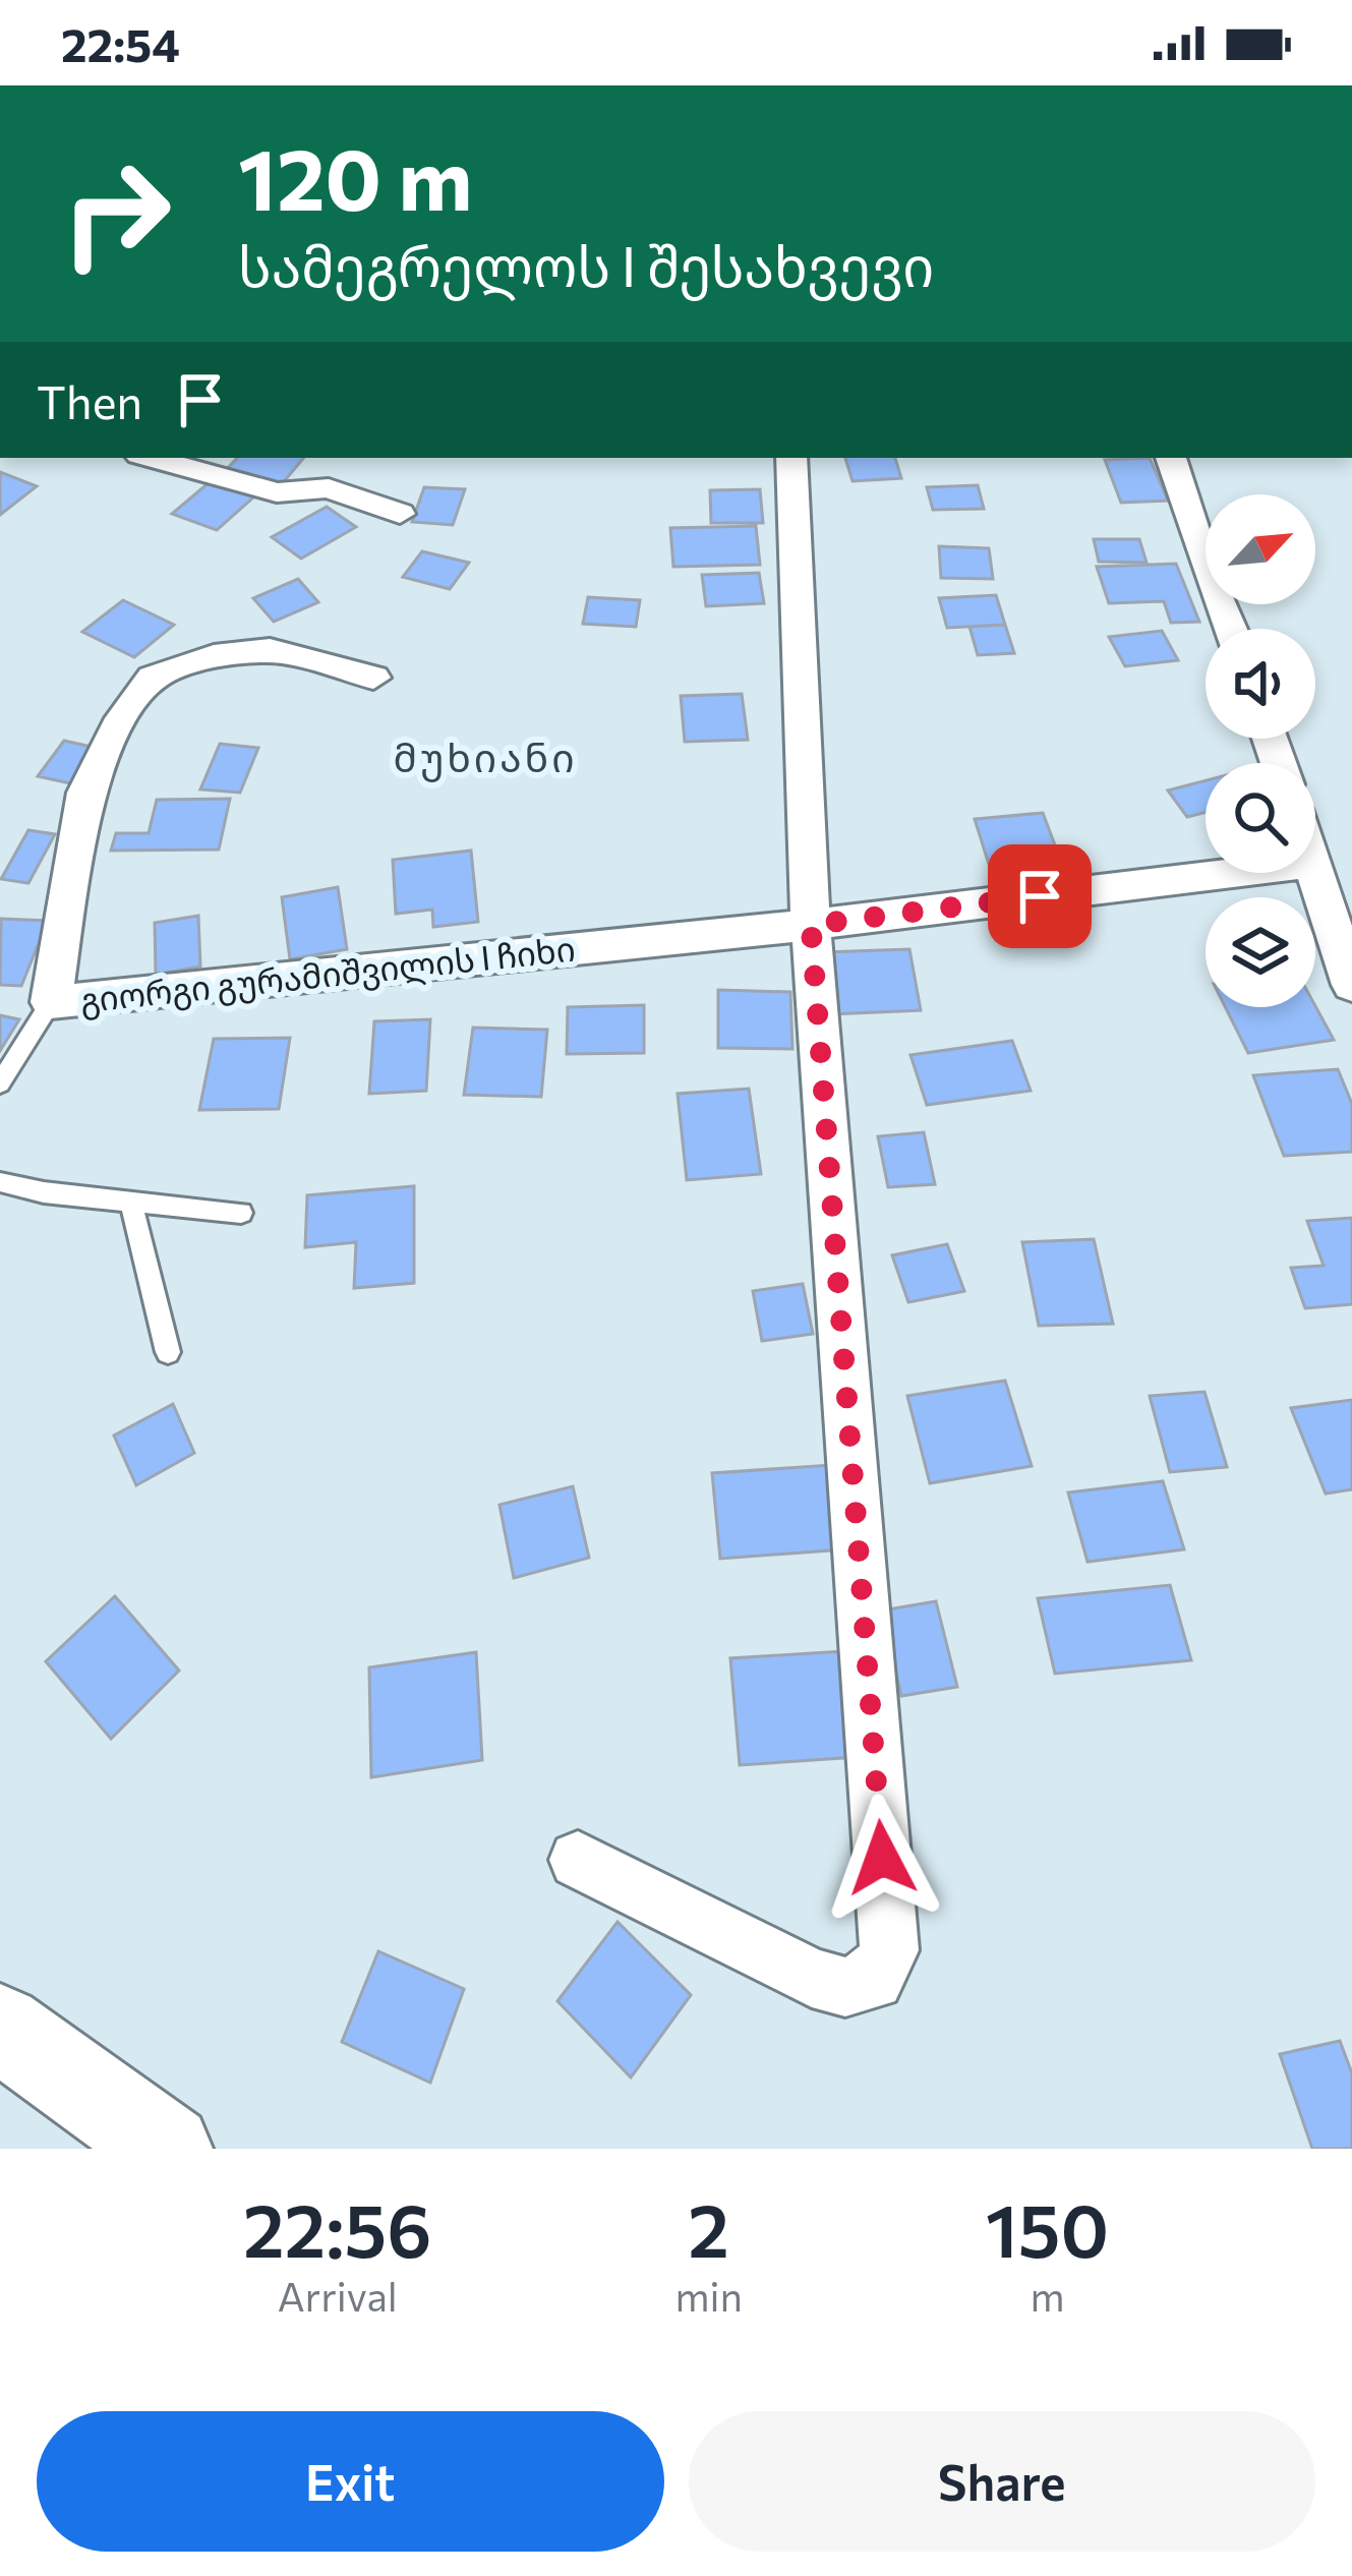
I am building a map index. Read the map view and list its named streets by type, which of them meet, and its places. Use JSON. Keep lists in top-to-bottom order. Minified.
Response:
{"streets":{"street":["გიორგი გურამიშვილის I ჩიხი"]},"districts":["მუხიანი"],"north":"top right","page":{"status":"22:54","turn":["120 m","სამეგრელოს I შესახვევი"],"then":"Then","eta":["22:56","Arrival","2","min","150","m"],"buttons":["Exit","Share"]}}
